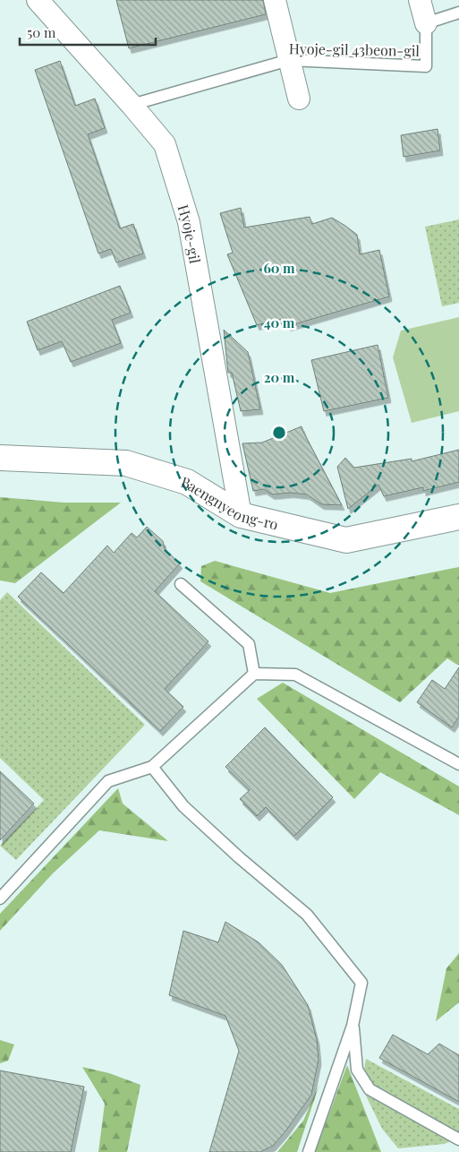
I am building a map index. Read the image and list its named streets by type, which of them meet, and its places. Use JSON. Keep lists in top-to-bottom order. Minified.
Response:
{"streets":{"street":["Hyoje-gil","Baengnyeong-ro"],"lane":["Hyoje-gil 43beon-gil"]},"crossings":[["Hyoje-gil 43beon-gil","Hyoje-gil"],["Hyoje-gil","Baengnyeong-ro"]],"scale_bar":"50 m","rings":["60 m","40 m","20 m"]}
